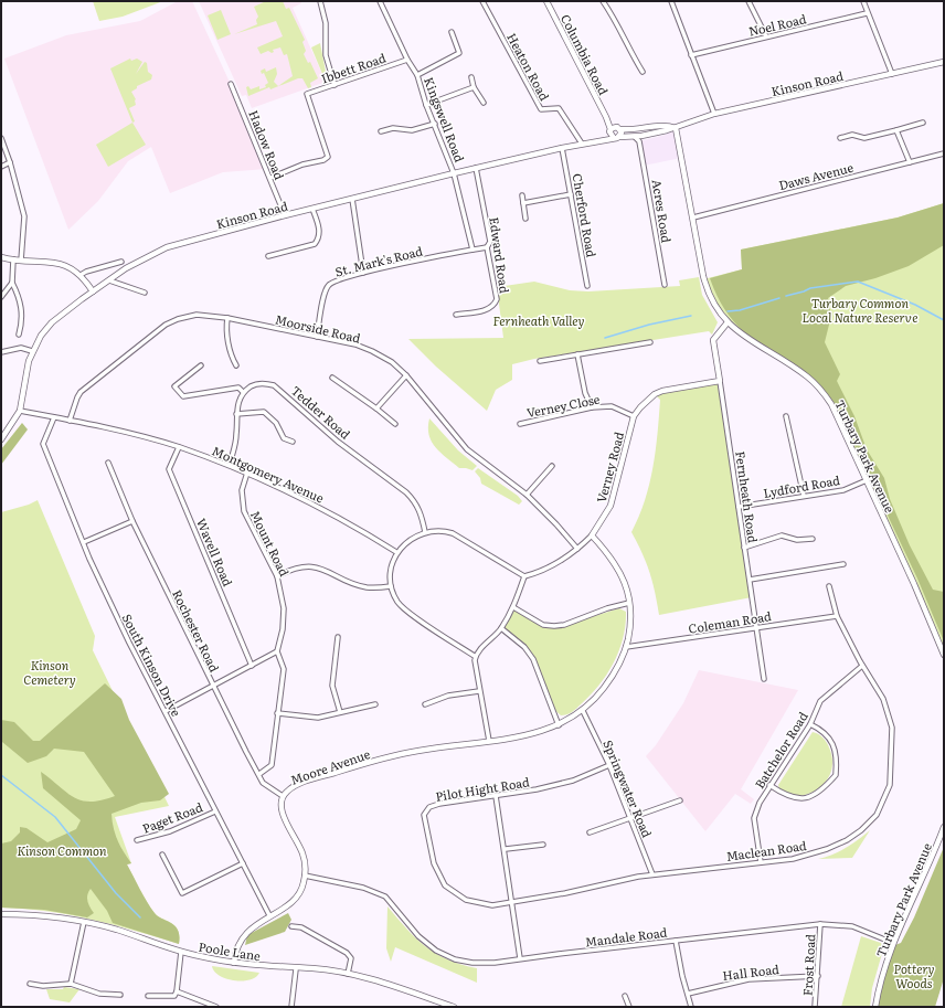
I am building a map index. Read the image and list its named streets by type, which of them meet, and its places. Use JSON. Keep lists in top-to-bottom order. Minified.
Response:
{"streets":{"street":["Noel Road","Columbia Road","Heaton Road","Ibbett Road","Kinson Road","Kingswell Road","Hadow Road","Daws Avenue","Acres Road","Cherford Road","Edward Road","St. Mark's Road","Moorside Road","Verney Close","Tedder Road","Turbary Park Avenue","Verney Road","Montgomery Avenue","Lydford Road","Fernheath Road","Mount Road","Wavell Road","Coleman Road","Rochester Road","South Kinson Drive","Batchelor Road","Moore Avenue","Pilot Hight Road","Springwater Road","Paget Road","Maclean Road","Mandale Road","Poole Lane","Frost Road","Hall Road"]},"crossings":[["Columbia Road","Kinson Road"],["Heaton Road","Kinson Road"],["Ibbett Road","Kingswell Road"],["Ibbett Road","Hadow Road"],["Kinson Road","Kingswell Road"],["Kinson Road","Hadow Road"],["Kinson Road","Cherford Road"],["Kinson Road","Edward Road"],["Kinson Road","Turbary Park Avenue"],["Kinson Road","Montgomery Avenue"],["Kingswell Road","St. Mark's Road"],["Daws Avenue","Turbary Park Avenue"],["Edward Road","St. Mark's Road"],["St. Mark's Road","Moorside Road"],["Moorside Road","Verney Road"],["Moorside Road","Montgomery Avenue"],["Verney Close","Verney Road"],["Tedder Road","Verney Road"],["Tedder Road","Montgomery Avenue"],["Turbary Park Avenue","Lydford Road"],["Turbary Park Avenue","Fernheath Road"],["Turbary Park Avenue","Mandale Road"],["Verney Road","Montgomery Avenue"],["Verney Road","Fernheath Road"],["Verney Road","Moore Avenue"],["Montgomery Avenue","Mount Road"],["Montgomery Avenue","Wavell Road"],["Montgomery Avenue","South Kinson Drive"],["Lydford Road","Fernheath Road"],["Fernheath Road","Coleman Road"],["Coleman Road","Moore Avenue"],["Coleman Road","Maclean Road"],["Rochester Road","Moore Avenue"],["South Kinson Drive","Moore Avenue"],["South Kinson Drive","Paget Road"],["Batchelor Road","Maclean Road"],["Moore Avenue","Springwater Road"],["Moore Avenue","Mandale Road"],["Moore Avenue","Poole Lane"],["Pilot Hight Road","Springwater Road"],["Pilot Hight Road","Maclean Road"],["Springwater Road","Maclean Road"],["Mandale Road","Frost Road"],["Frost Road","Hall Road"]],"parks":["Turbary Common Local Nature Reserve","Fernheath Valley","Kinson Cemetery","Kinson Common","Pottery Woods"]}
